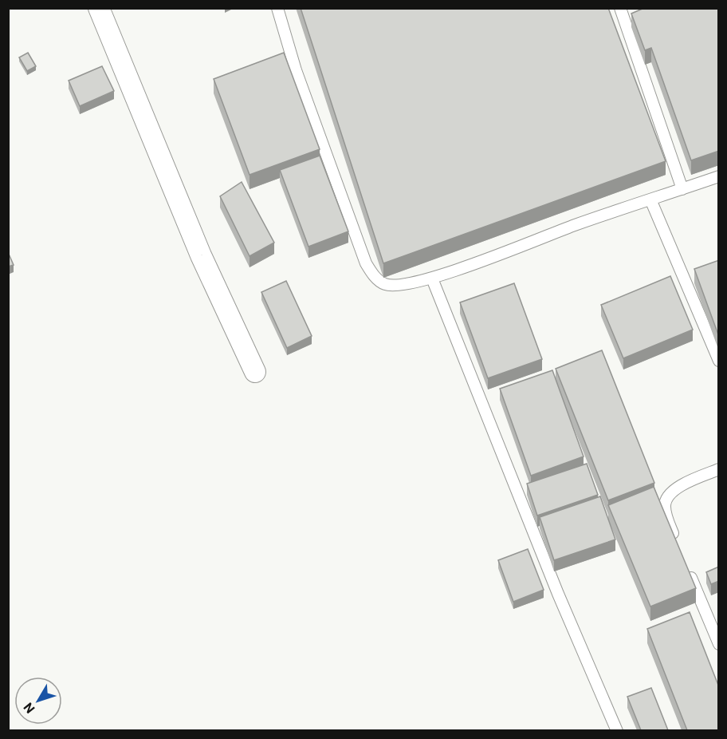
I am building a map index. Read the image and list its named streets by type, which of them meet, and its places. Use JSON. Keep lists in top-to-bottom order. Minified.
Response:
{"north":"bottom left"}
